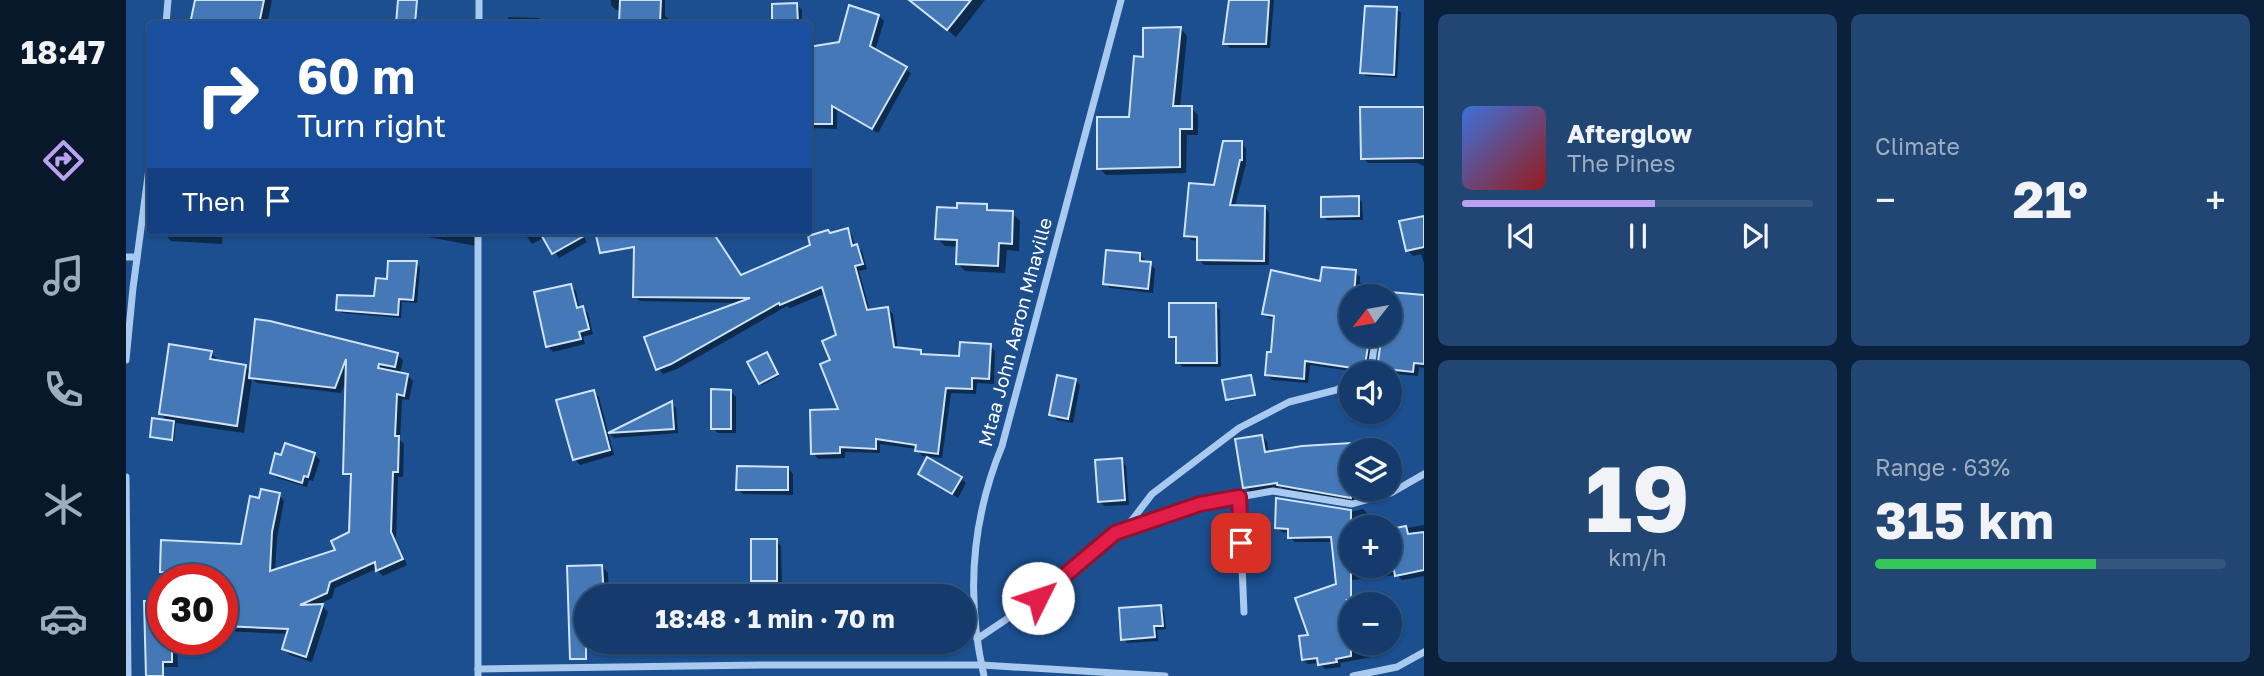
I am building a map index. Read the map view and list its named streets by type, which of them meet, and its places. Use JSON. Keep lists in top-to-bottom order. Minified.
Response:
{"streets":{"street":["Mtaa John Aaron Mhaville"]},"north":"bottom left","page":{"tabs":"18:47","tile":["Climate",["19","km/h"],["Range · 63%","315 km"]],"turn":["60 m","Turn right"],"song":["Afterglow","The Pines"],"then":"Then","heat":["−","21°","+"],"map_buttons":["+","−"],"limit":"30","trip":"18:48 · 1 min · 70 m"}}
